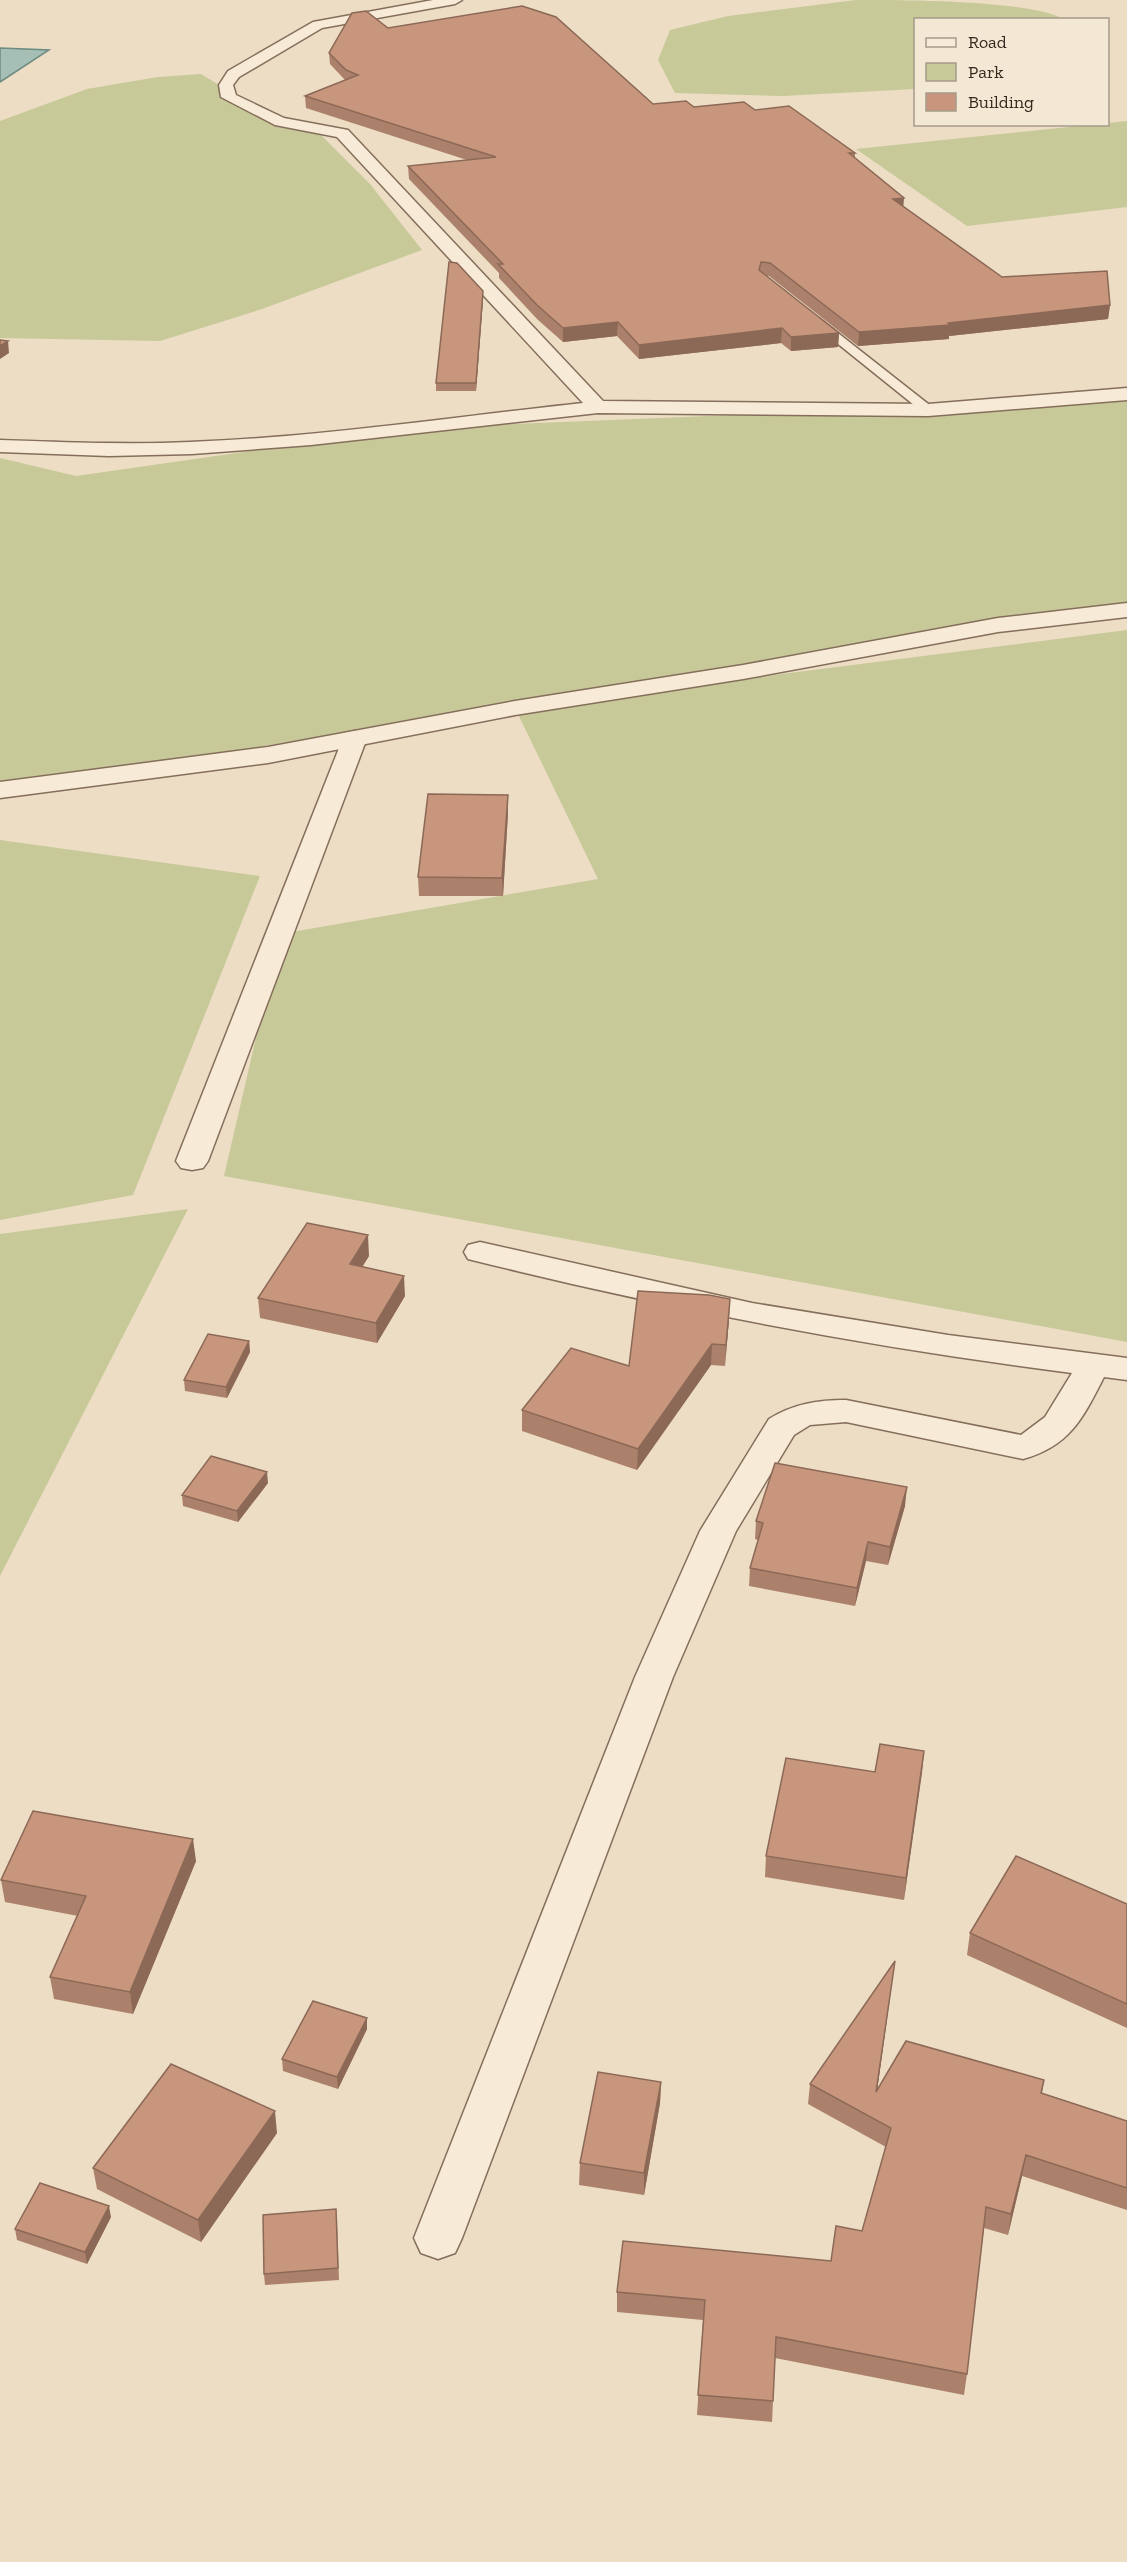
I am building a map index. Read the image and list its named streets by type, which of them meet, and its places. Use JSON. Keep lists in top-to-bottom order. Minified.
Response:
{"legend":["Road","Park","Building"]}
